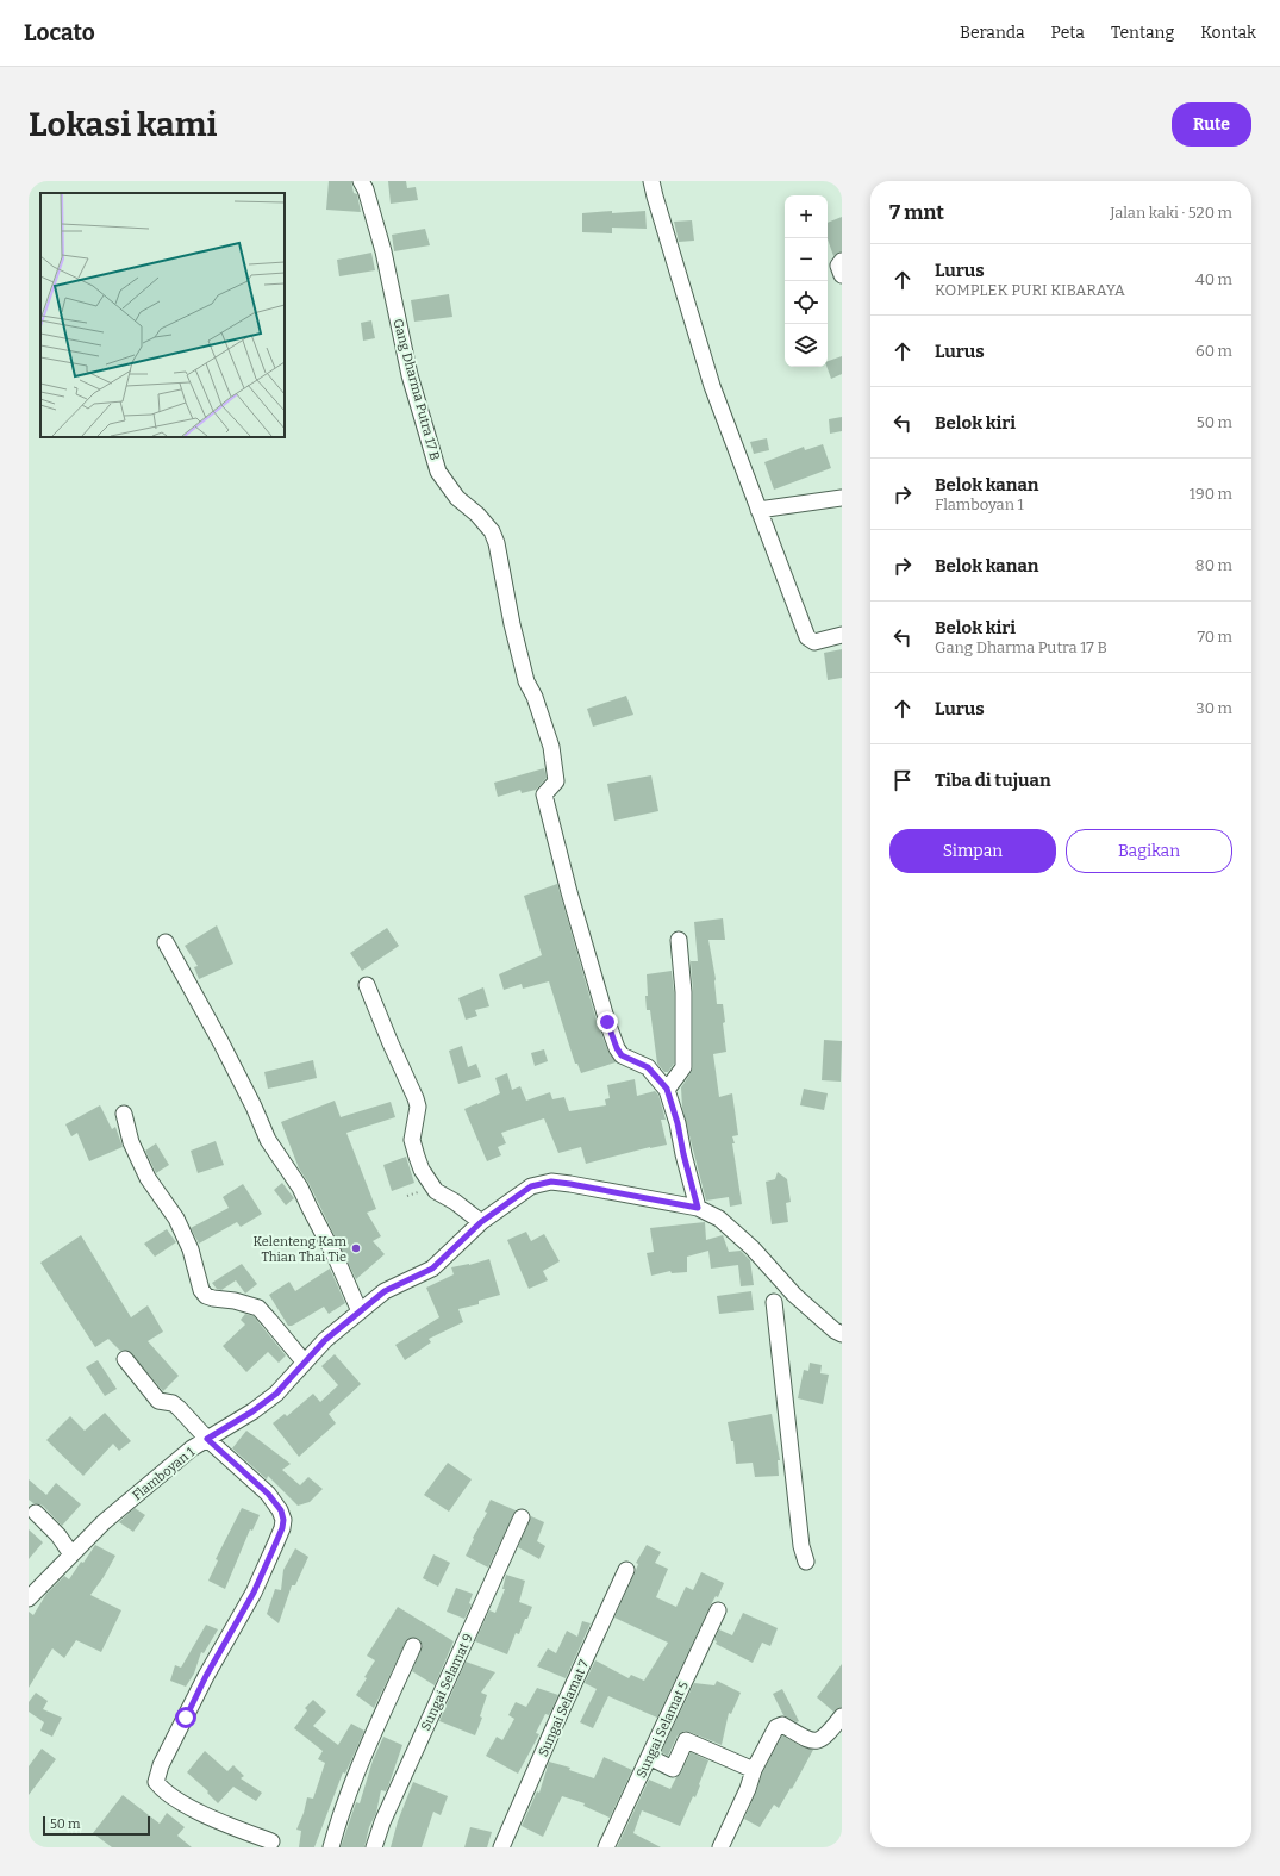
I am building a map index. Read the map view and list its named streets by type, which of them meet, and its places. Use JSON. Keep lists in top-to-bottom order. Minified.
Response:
{"streets":{"street":["Gang Dharma Putra 17 B","Flamboyan 1","Sungai Selamat 9","Sungai Selamat 7","Sungai Selamat 5"]},"places":["Kelenteng Kam Thian Thai Tie"],"scale_bar":"50 m","page":{"header":"Locato","nav":["Beranda","Peta","Tentang","Kontak"],"buttons":["Rute",["Simpan","Bagikan"]],"title":"Lokasi kami","heading":["7 mnt","Jalan kaki · 520 m"],"map_buttons":["+","−"],"list":[["Lurus","KOMPLEK PURI KIBARAYA","40 m"],["Lurus","60 m"],["Belok kiri","50 m"],["Belok kanan","Flamboyan 1","190 m"],["Belok kanan","80 m"],["Belok kiri","Gang Dharma Putra 17 B","70 m"],["Lurus","30 m"],"Tiba di tujuan"],"scale":"50 m"}}
